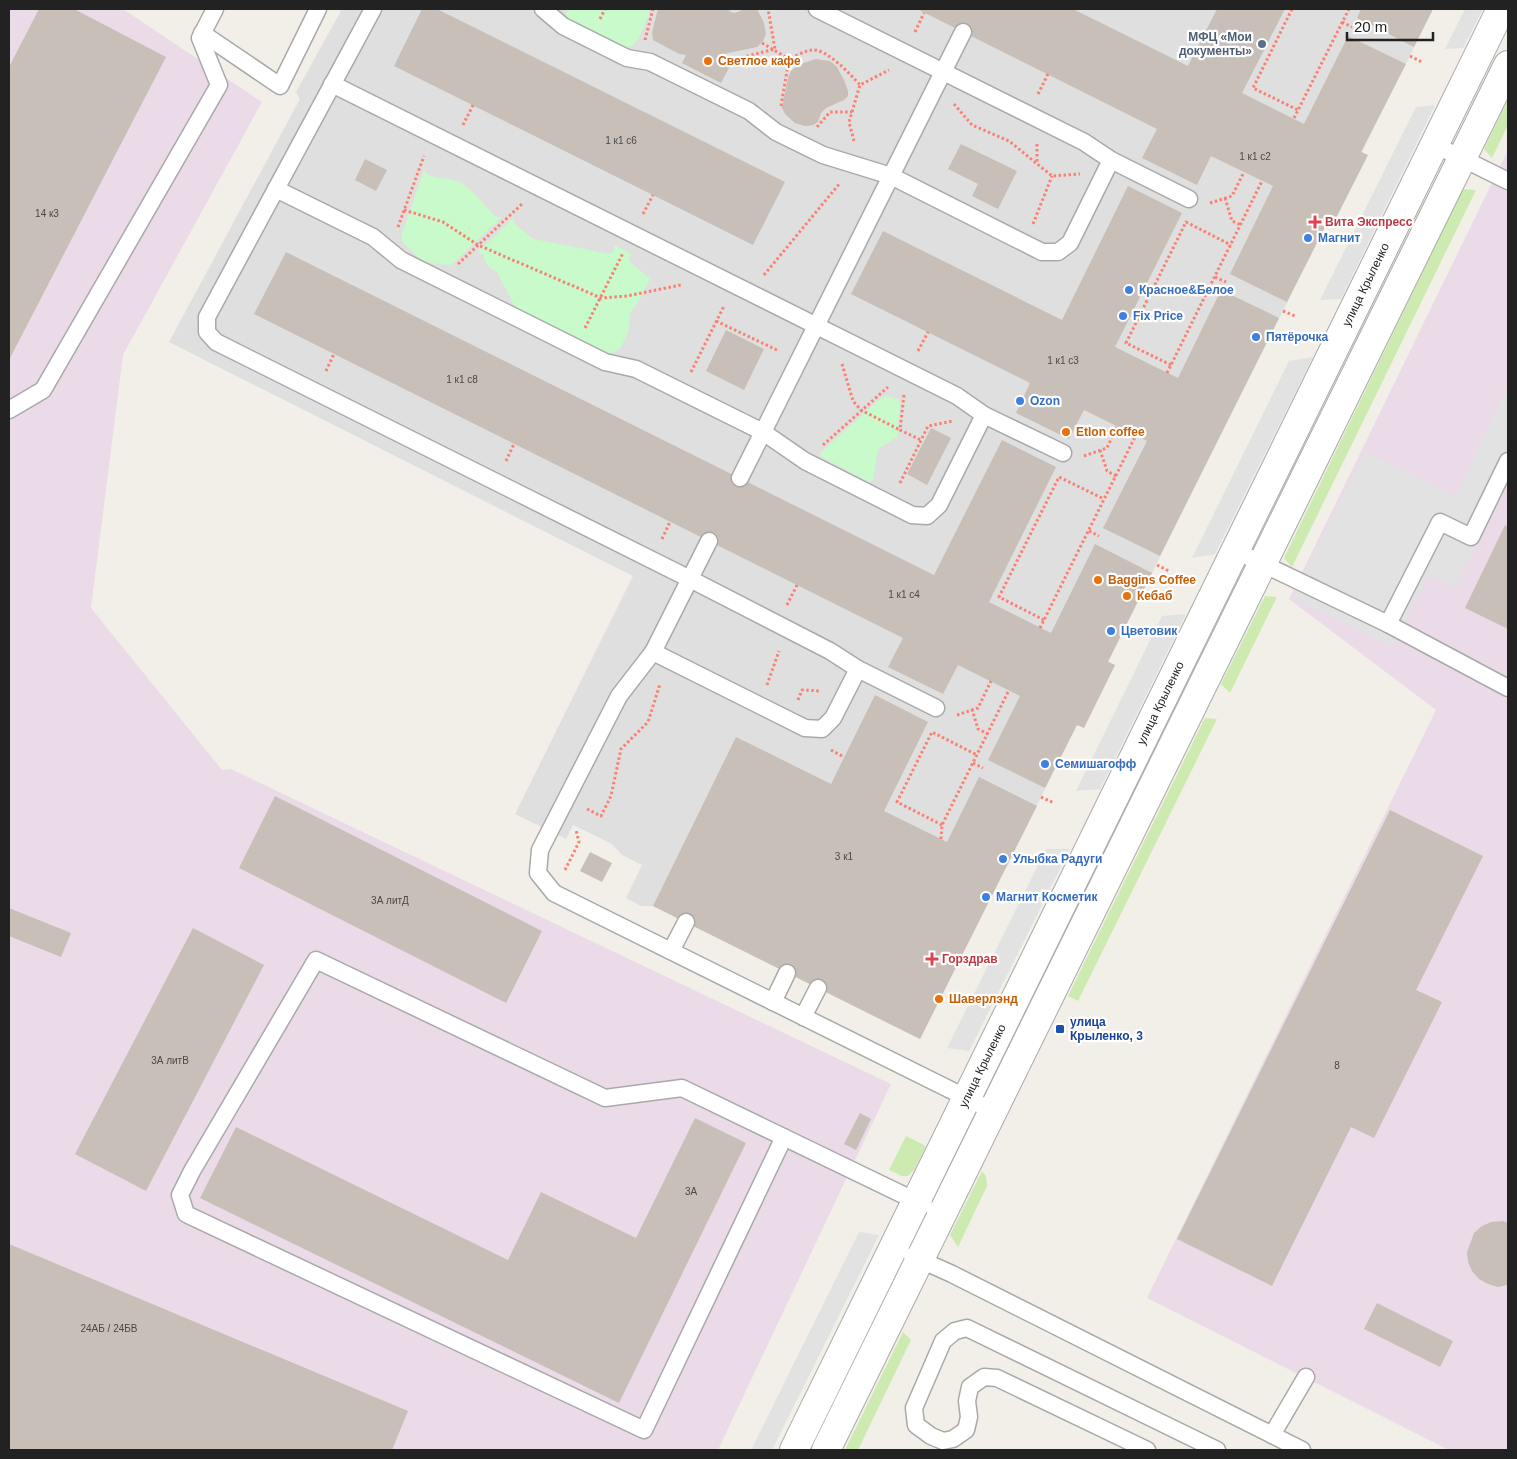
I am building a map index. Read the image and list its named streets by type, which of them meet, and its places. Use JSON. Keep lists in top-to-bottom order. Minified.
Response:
{"streets":{"street":["улица Крыленко"]},"places":{"other":["МФЦ «Мои документы»","Светлое кафе","Магнит","Красное&Белое","Fix Price","Пятёрочка","Ozon","Etlon coffee","Baggins Coffee","Кебаб","Цветовик","Семишагофф","Улыбка Радуги","Магнит Косметик","Шаверлэнд"],"health":["Вита Экспресс","Горздрав"],"transit":["улица Крыленко, 3"]},"house_numbers":["1 к1 с6","1 к1 с2","14 к3","1 к1 с3","1 к1 с8","1 к1 с4","3 к1","3А литД","3А литВ","8","3А","24АБ / 24БВ"],"scale_bar":"20 m"}
